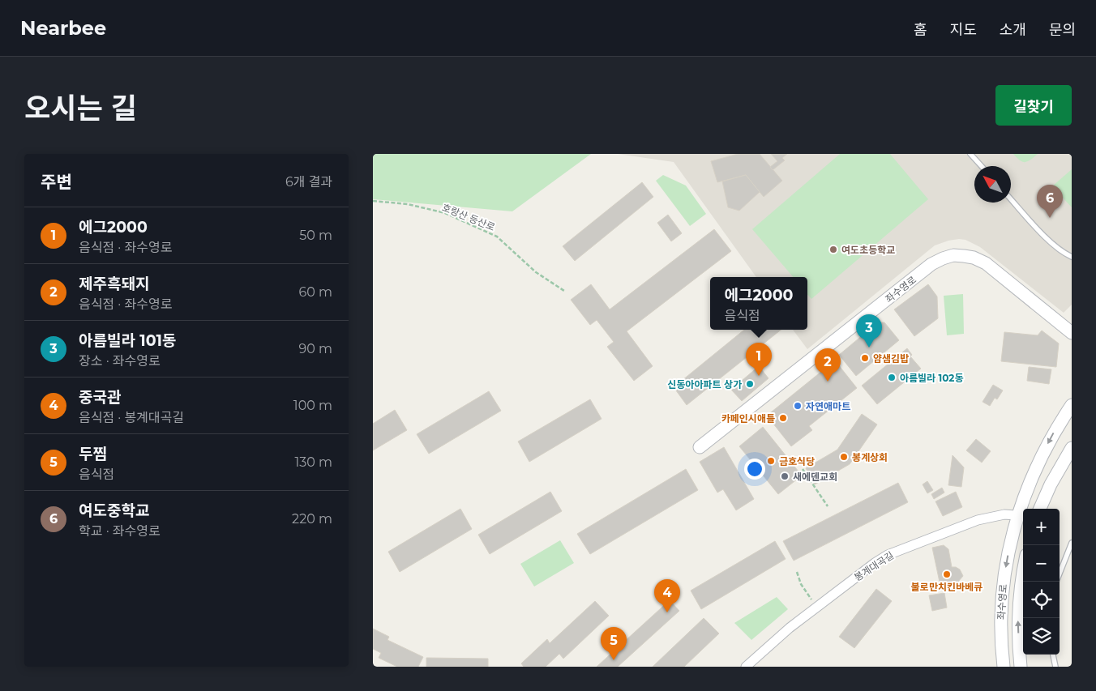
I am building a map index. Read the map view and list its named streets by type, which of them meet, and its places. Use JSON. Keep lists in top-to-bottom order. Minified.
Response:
{"streets":{"street":["좌수영로","봉계대곡길"],"path":["호랑산 등산로"]},"crossings":[["좌수영로","봉계대곡길"]],"places":["여도초등학교","얌샘김밥","아름빌라 102동","신동아아파트 상가","자연애마트","카페인시애틀","봉계상회","금호식당","새에덴교회","불로만치킨바베큐"],"north":"top left","page":{"header":"Nearbee","nav":["홈","지도","소개","문의"],"title":"오시는 길","buttons":"길찾기","heading":["주변","6개 결과"],"pins":["6","3","1","2","4","5"],"list":[{"mark":"1","name":"에그2000","note":"음식점 · 좌수영로","value":"50 m"},{"mark":"2","name":"제주흑돼지","note":"음식점 · 좌수영로","value":"60 m"},{"mark":"3","name":"아름빌라 101동","note":"장소 · 좌수영로","value":"90 m"},{"mark":"4","name":"중국관","note":"음식점 · 봉계대곡길","value":"100 m"},{"mark":"5","name":"두찜","note":"음식점","value":"130 m"},{"mark":"6","name":"여도중학교","note":"학교 · 좌수영로","value":"220 m"}],"popup":["에그2000","음식점"],"map_buttons":["+","−"]}}
